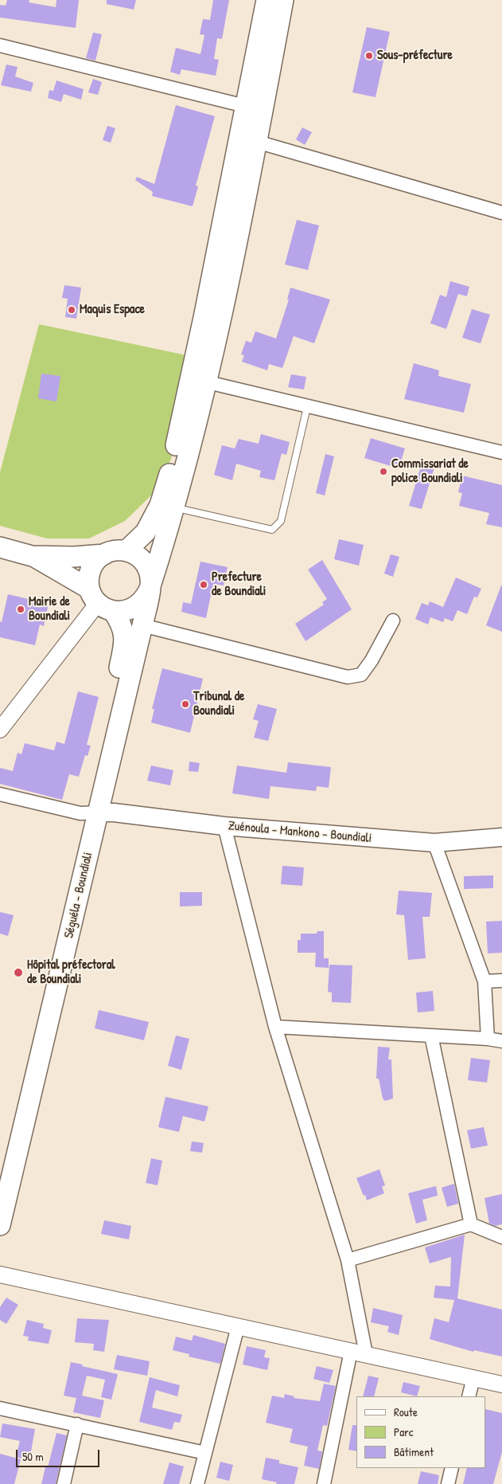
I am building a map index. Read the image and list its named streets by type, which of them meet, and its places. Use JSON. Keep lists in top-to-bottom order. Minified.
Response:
{"streets":{"main road":["Zuénoula - Mankono - Boundiali","Séguéla - Boundiali"]},"crossings":[["Zuénoula - Mankono - Boundiali","Séguéla - Boundiali"]],"places":["Sous-préfecture","Maquis Espace","Commissariat de police Boundiali","Prefecture de Boundiali","Mairie de Boundiali","Tribunal de Boundiali","Hôpital préfectoral de Boundiali"],"legend":["Route","Parc","Bâtiment"],"scale_bar":"50 m"}
